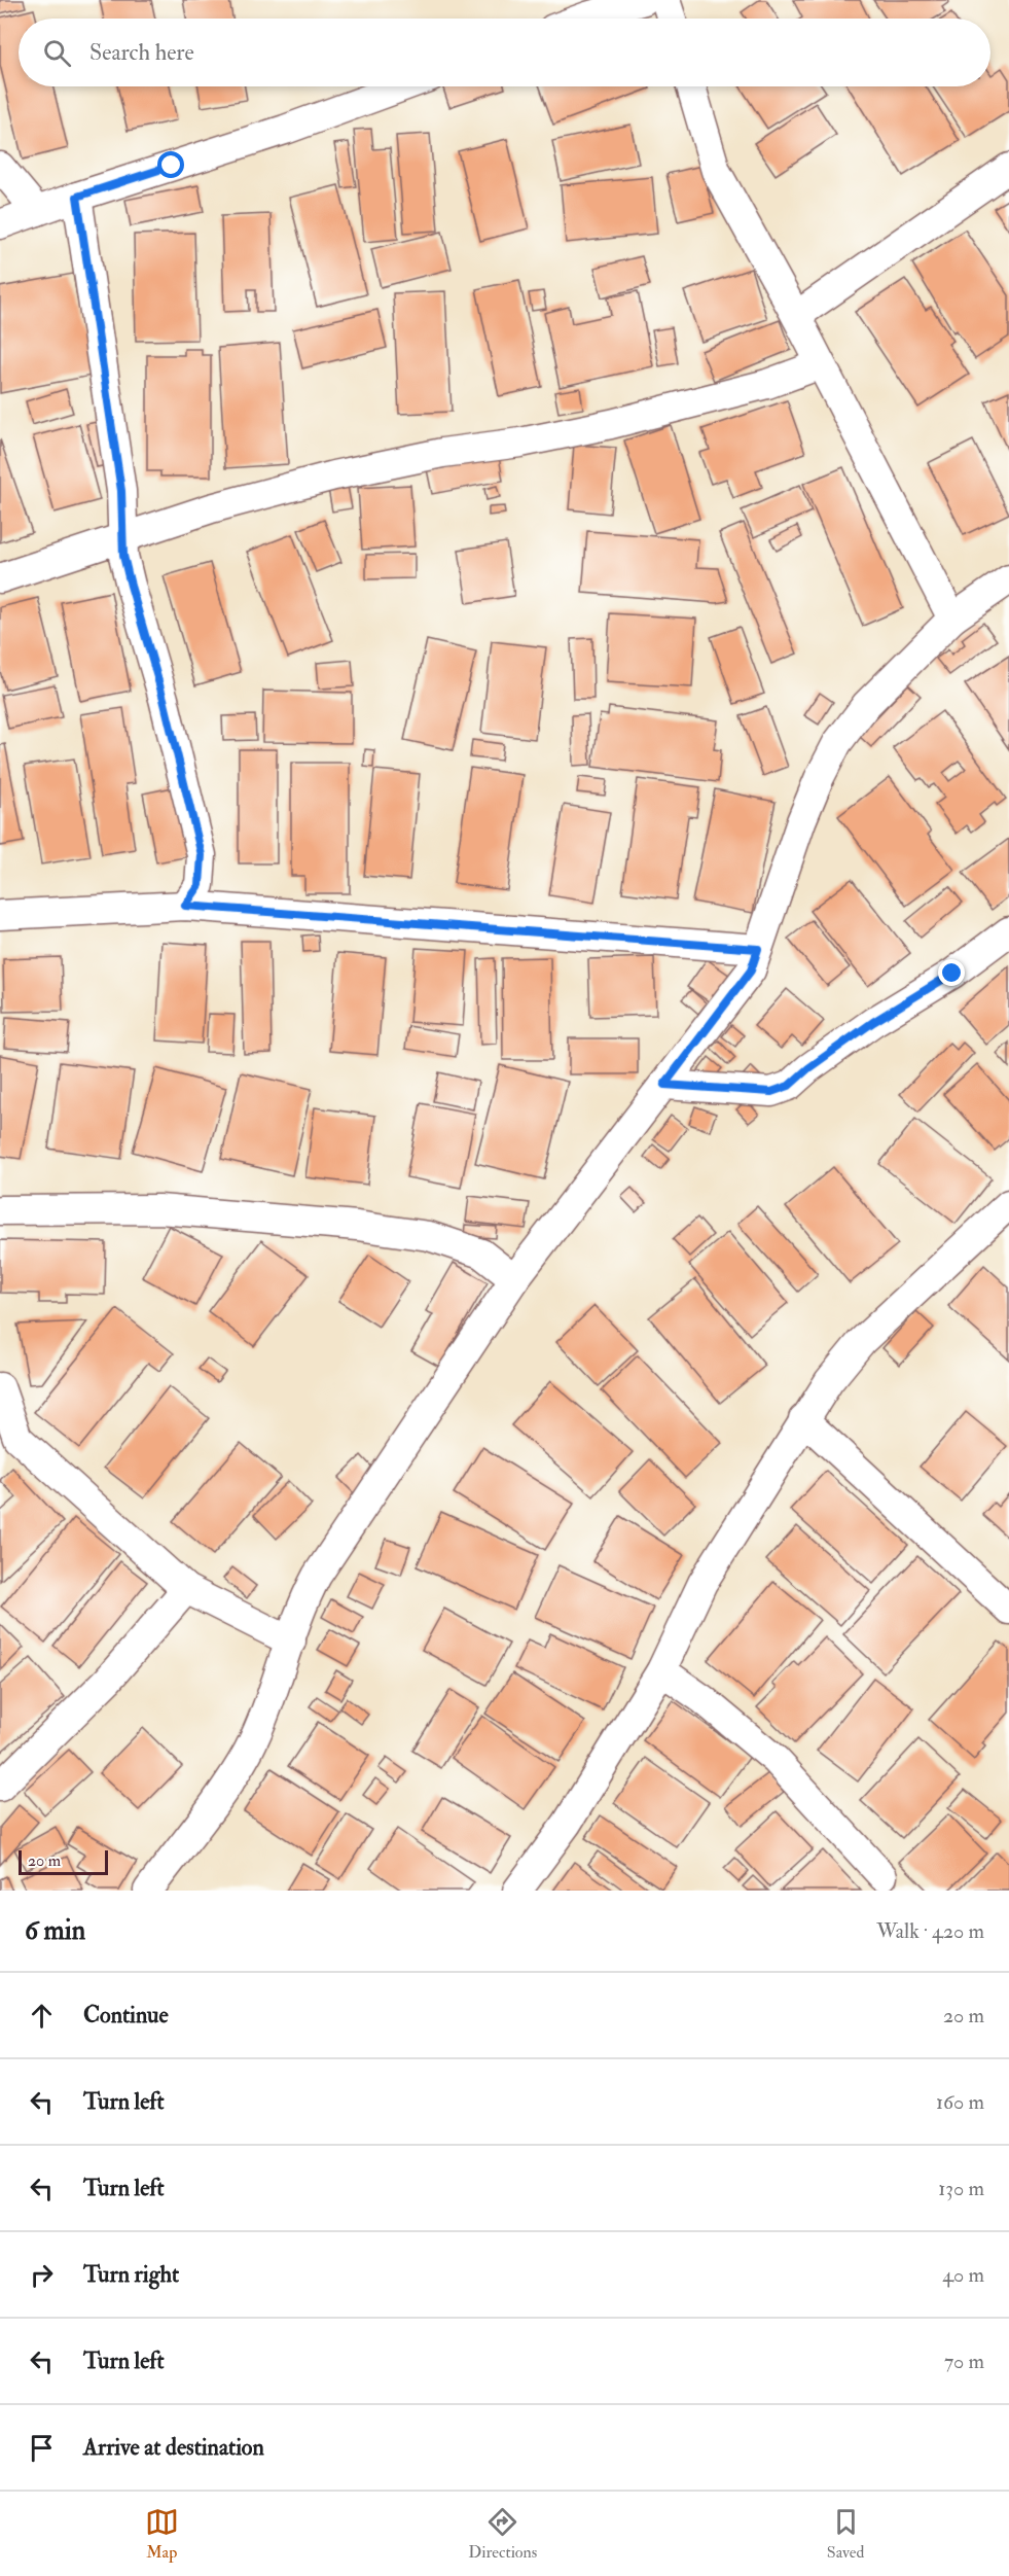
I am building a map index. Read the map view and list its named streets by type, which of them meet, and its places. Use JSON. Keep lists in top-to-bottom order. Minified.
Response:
{"scale_bar":"20 m","page":{"search":"Search here","scale":"20 m","heading":["6 min","Walk · 420 m"],"list":[["Continue","20 m"],["Turn left","160 m"],["Turn left","130 m"],["Turn right","40 m"],["Turn left","70 m"],"Arrive at destination"],"nav":["Map","Directions","Saved"]}}
